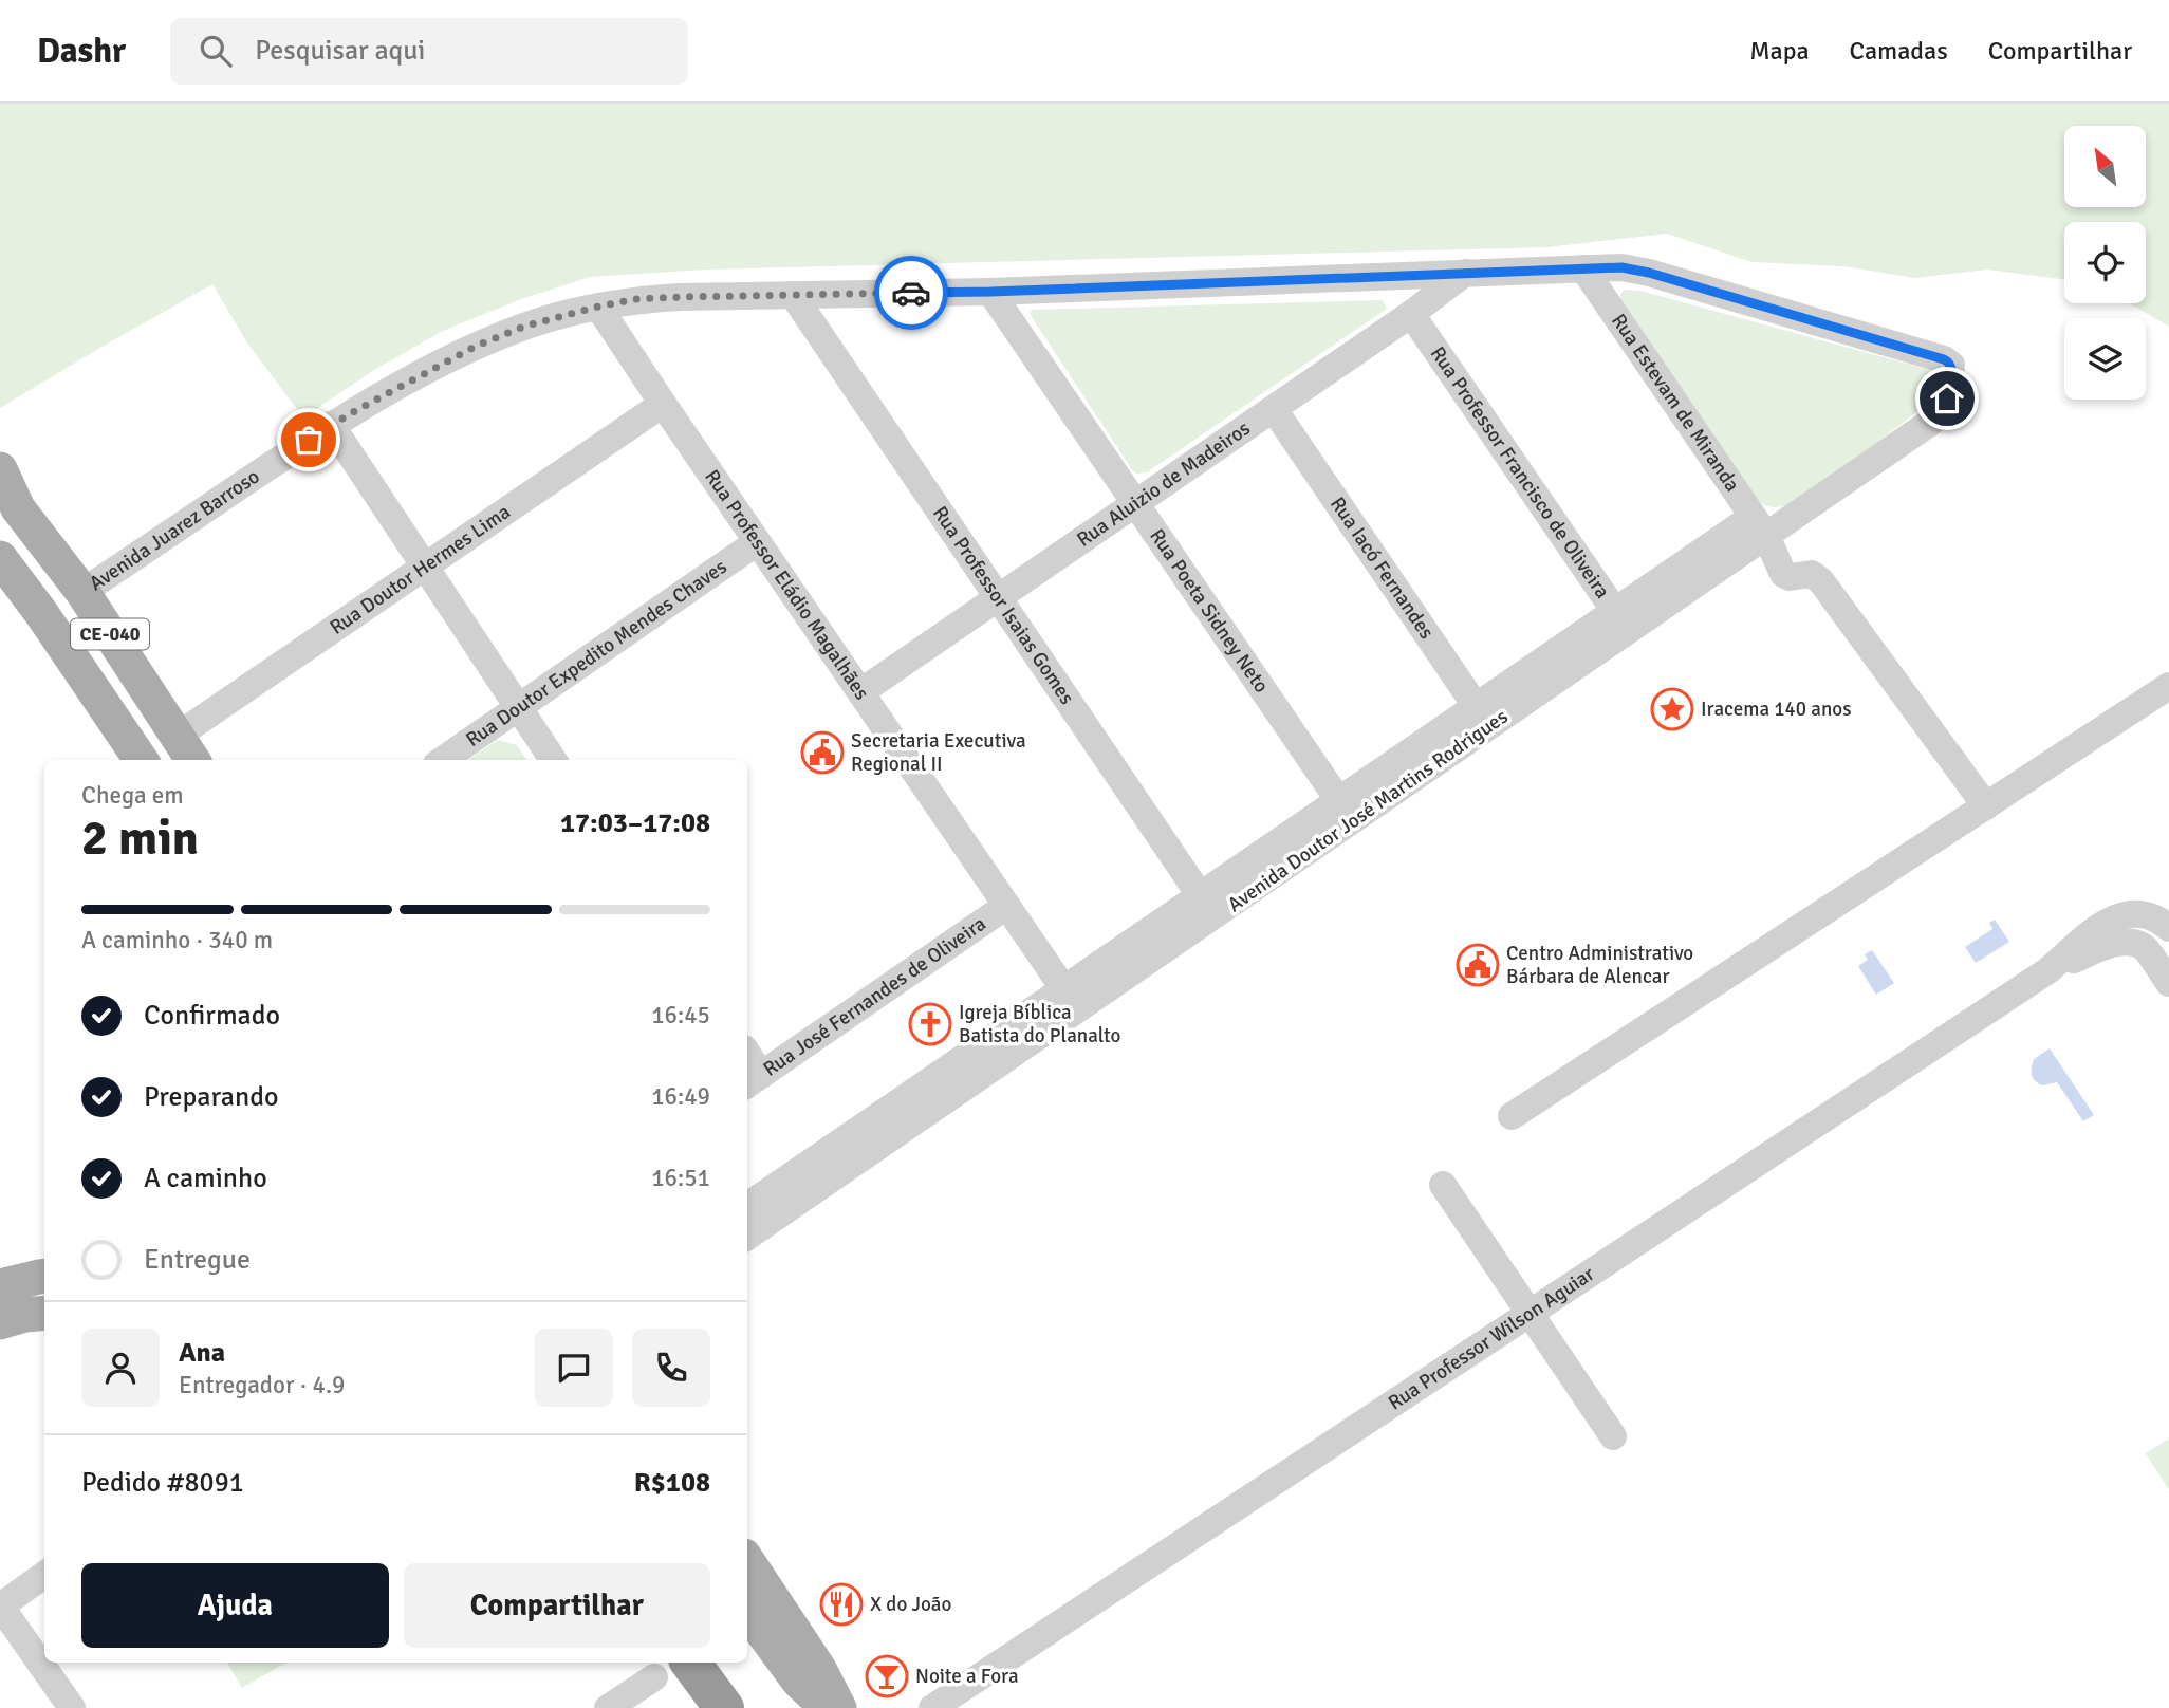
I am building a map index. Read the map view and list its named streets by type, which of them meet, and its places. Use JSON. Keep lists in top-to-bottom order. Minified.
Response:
{"streets":{"main road":["CE-040"],"street":["Rua Estevam de Miranda","Rua Professor Francisco de Oliveira","Rua Aluizio de Madeiros","Avenida Juarez Barroso","Rua Iacó Fernandes","Rua Doutor Hermes Lima","Rua Professor Eládio Magalhães","Rua Professor Isaias Gomes","Rua Poeta Sidney Neto","Rua Doutor Expedito Mendes Chaves","Avenida Doutor José Martins Rodrigues","Rua José Fernandes de Oliveira","Rua Professor Wilson Aguiar"]},"crossings":[["Rua Estevam de Miranda","Avenida Juarez Barroso"],["Rua Estevam de Miranda","Avenida Doutor José Martins Rodrigues"],["Rua Professor Francisco de Oliveira","Rua Aluizio de Madeiros"],["Rua Professor Francisco de Oliveira","Avenida Doutor José Martins Rodrigues"],["Rua Aluizio de Madeiros","Avenida Juarez Barroso"],["Rua Aluizio de Madeiros","Rua Iacó Fernandes"],["Rua Aluizio de Madeiros","Rua Professor Eládio Magalhães"],["Rua Aluizio de Madeiros","Rua Professor Isaias Gomes"],["Rua Aluizio de Madeiros","Rua Poeta Sidney Neto"],["Avenida Juarez Barroso","Rua Professor Eládio Magalhães"],["Avenida Juarez Barroso","Rua Professor Isaias Gomes"],["Avenida Juarez Barroso","Rua Poeta Sidney Neto"],["Avenida Juarez Barroso","CE-040"],["Avenida Juarez Barroso","Avenida Doutor José Martins Rodrigues"],["Rua Iacó Fernandes","Avenida Doutor José Martins Rodrigues"],["Rua Doutor Hermes Lima","Rua Professor Eládio Magalhães"],["Rua Doutor Hermes Lima","CE-040"],["Rua Professor Eládio Magalhães","Rua Doutor Expedito Mendes Chaves"],["Rua Professor Eládio Magalhães","Avenida Doutor José Martins Rodrigues"],["Rua Professor Eládio Magalhães","Rua José Fernandes de Oliveira"],["Rua Professor Isaias Gomes","Avenida Doutor José Martins Rodrigues"],["Rua Poeta Sidney Neto","Avenida Doutor José Martins Rodrigues"]],"places":{"place":["Iracema 140 anos"],"public building":["Secretaria Executiva Regional II","Centro Administrativo Bárbara de Alencar"],"church":["Igreja Bíblica Batista do Planalto"],"restaurant":["X do João"],"bar":["Noite a Fora"]},"north":"top left","page":{"header":"Dashr","search":"Pesquisar aqui","nav":["Mapa","Camadas","Compartilhar"],"heading":["2 min","Chega em","17:03–17:08"],"panel":["Ana","Entregador · 4.9","Pedido #8091","R$108"],"bar":"A caminho · 340 m","list":[["Confirmado","16:45"],["Preparando","16:49"],["A caminho","16:51"],"Entregue"],"buttons":["Ajuda","Compartilhar"]}}
